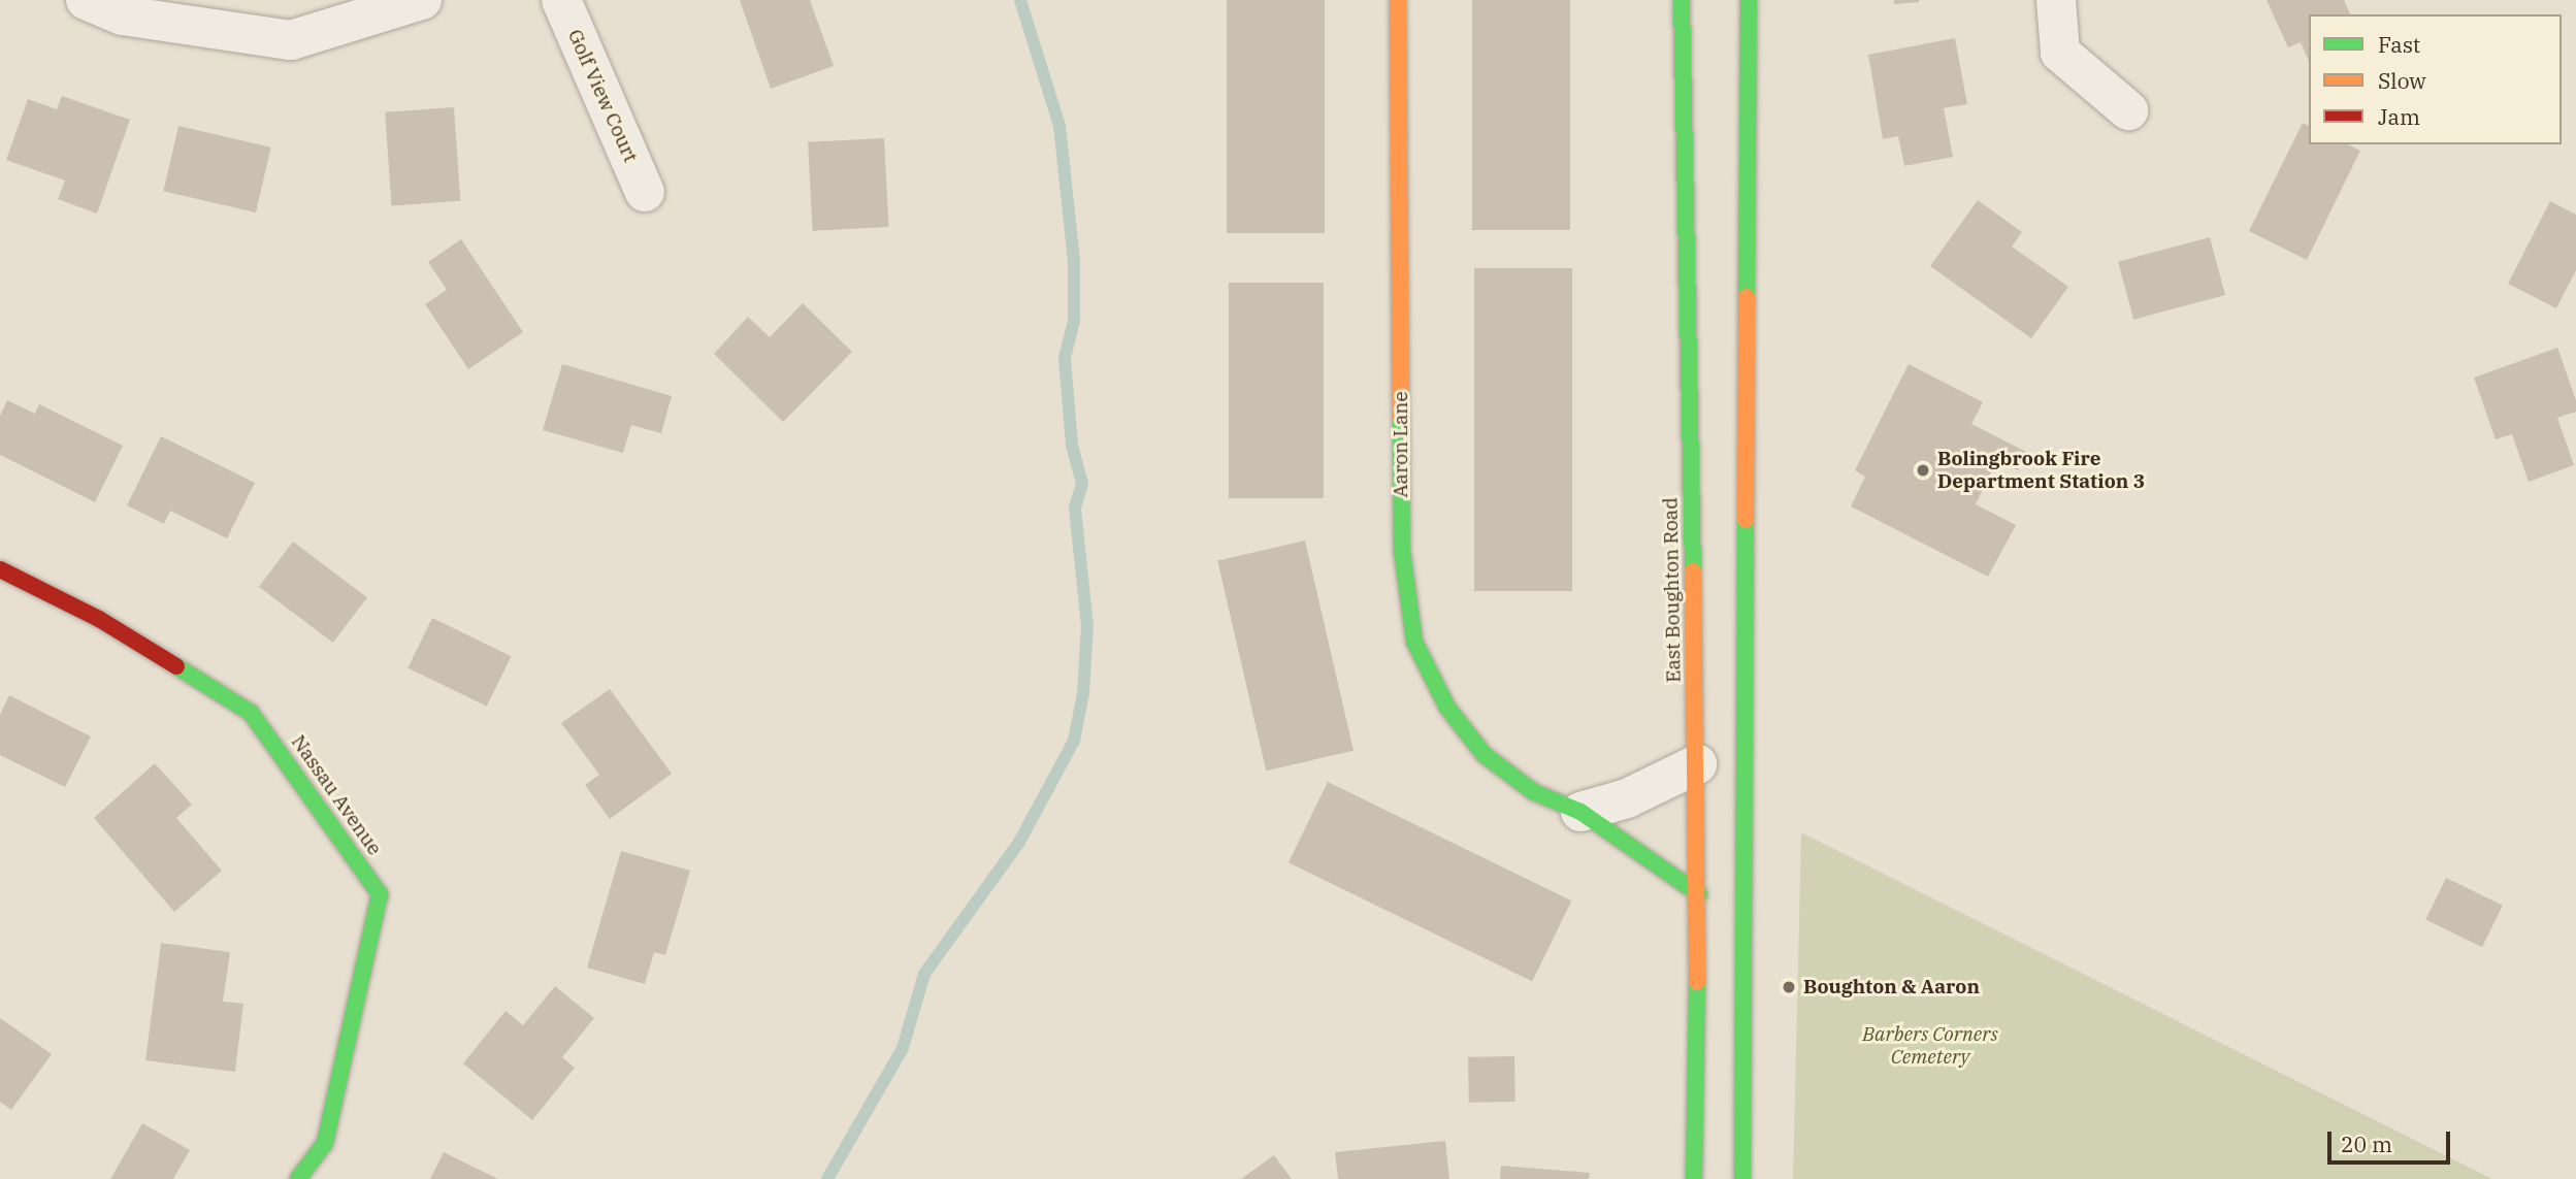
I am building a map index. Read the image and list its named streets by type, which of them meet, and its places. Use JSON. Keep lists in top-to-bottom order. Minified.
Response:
{"streets":{"main road":["Aaron Lane","East Boughton Road","Nassau Avenue"],"street":["Golf View Court"]},"crossings":[["Aaron Lane","East Boughton Road"]],"parks":["Barbers Corners Cemetery"],"places":["Bolingbrook Fire Department Station 3","Boughton & Aaron"],"legend":["Fast","Slow","Jam"],"scale_bar":"20 m"}
